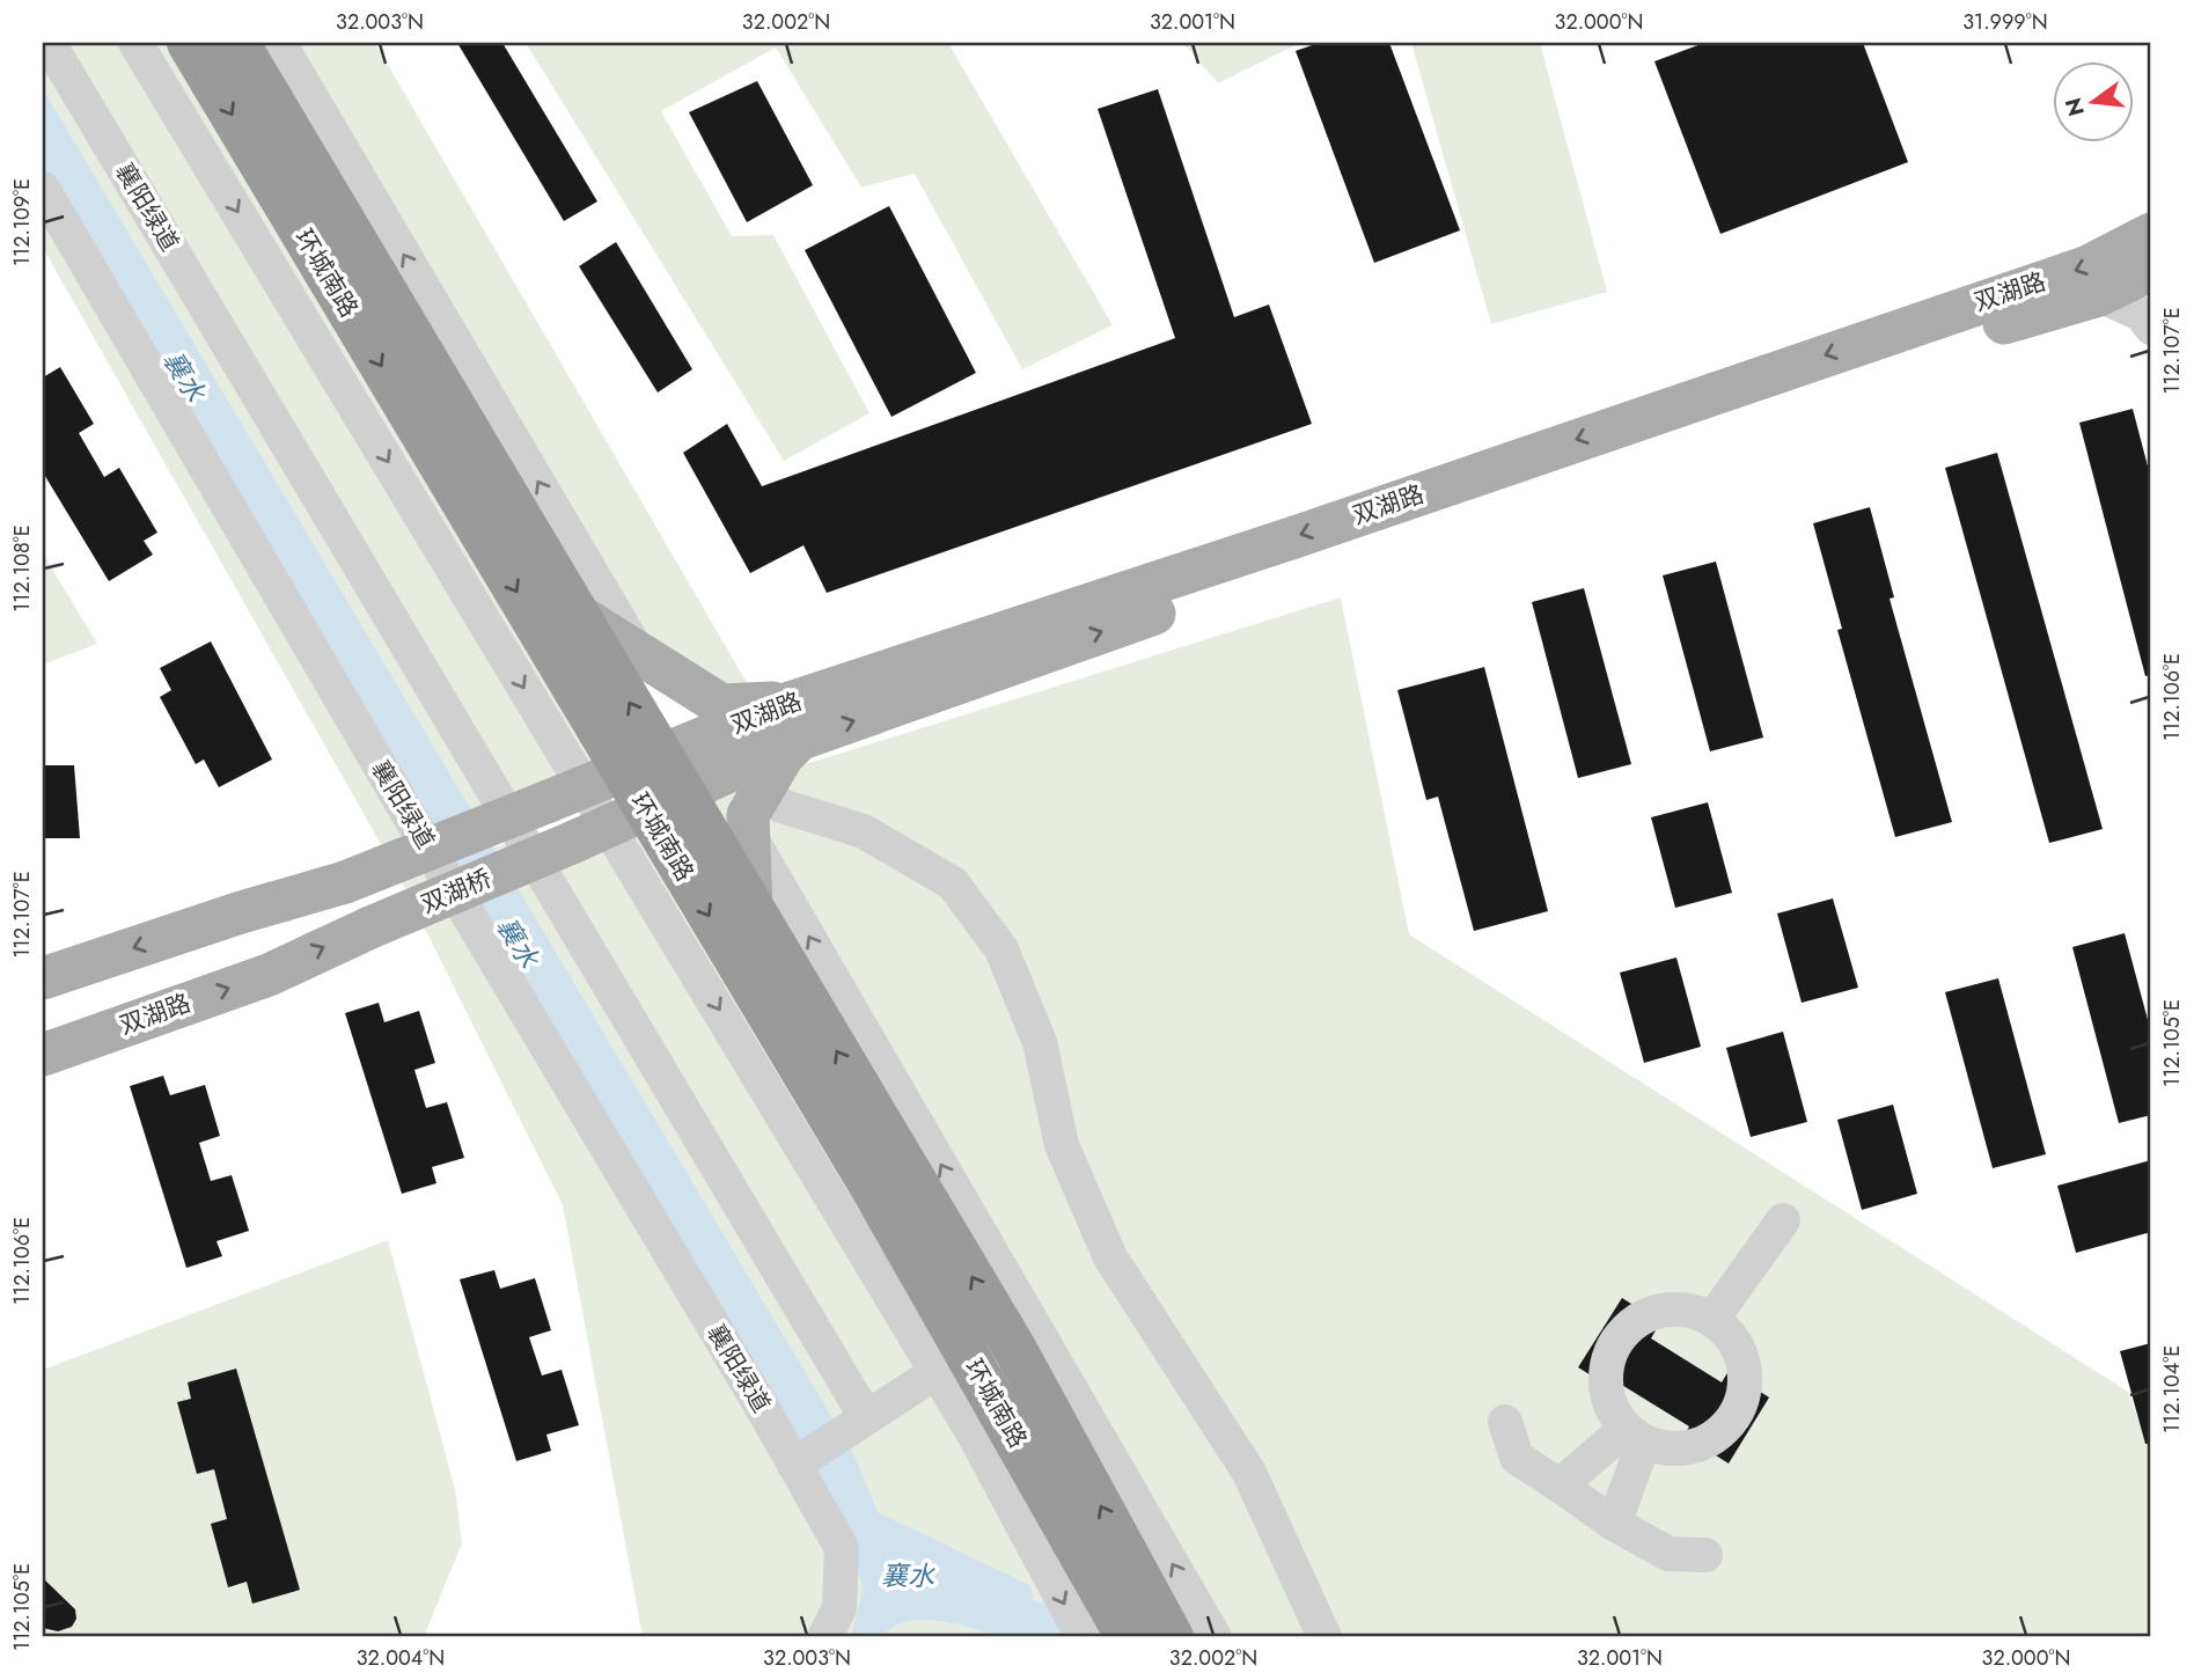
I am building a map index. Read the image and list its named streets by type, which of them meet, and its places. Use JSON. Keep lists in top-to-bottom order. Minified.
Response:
{"streets":{"highway":["环城南路"],"main road":["双湖路","双湖桥"],"street":["襄阳绿道"]},"crossings":[["环城南路","双湖路"],["环城南路","双湖桥"],["双湖路","双湖桥"]],"water":["襄水"],"north":"left","coordinates":["32.003°N","32.002°N","32.001°N","32.000°N","31.999°N","112.109°E","112.107°E","112.108°E","112.106°E","112.105°E","112.104°E","32.004°N"]}
